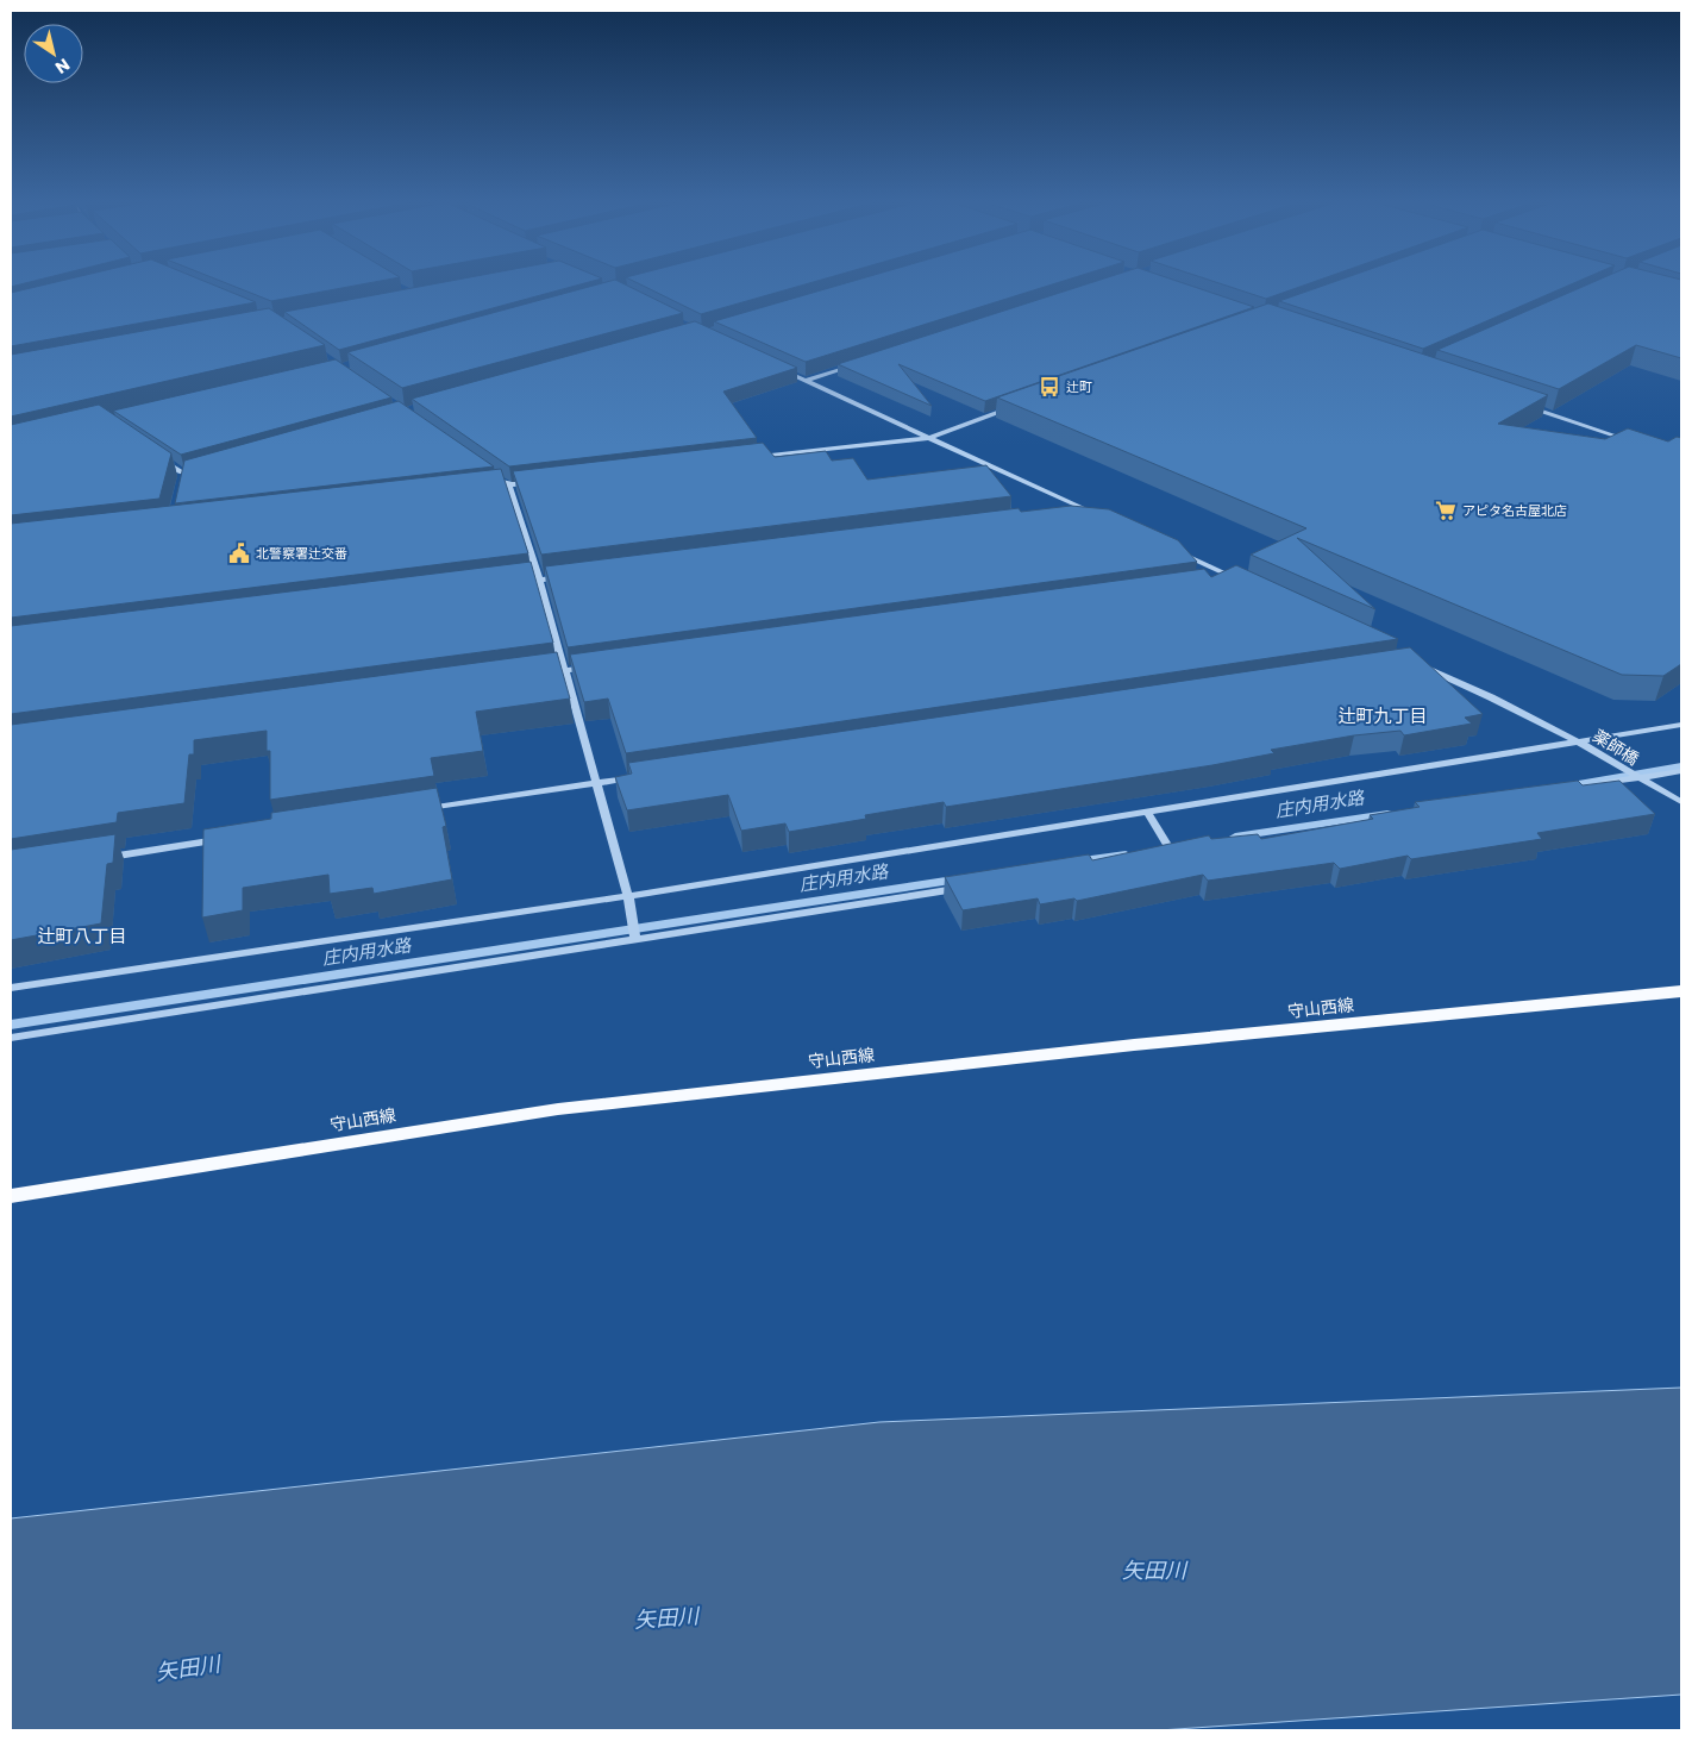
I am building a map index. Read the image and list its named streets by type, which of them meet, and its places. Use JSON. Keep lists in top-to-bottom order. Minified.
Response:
{"streets":{"main road":["守山西線"],"street":["薬師橋"]},"districts":["辻町九丁目","辻町八丁目"],"water":["庄内用水路","矢田川"],"places":{"bus stop":["辻町"],"supermarket":["アピタ名古屋北店"],"public building":["北警察署辻交番"]},"north":"bottom right"}
